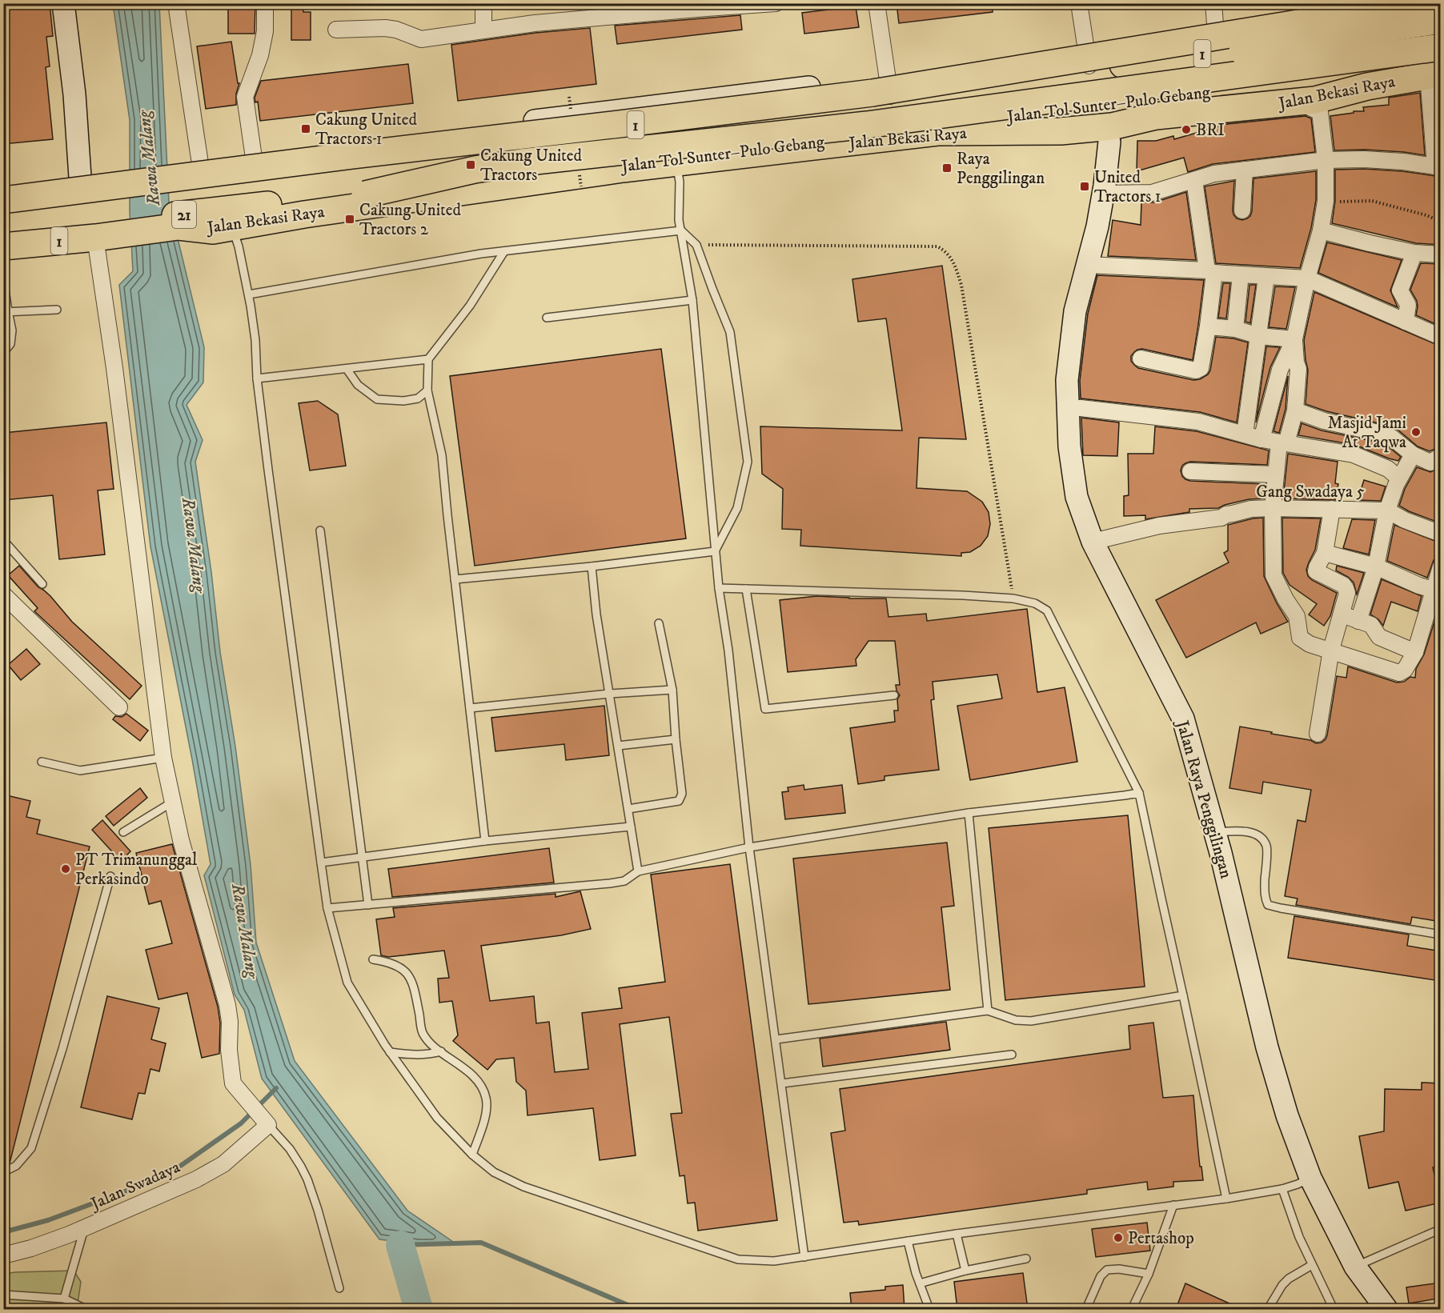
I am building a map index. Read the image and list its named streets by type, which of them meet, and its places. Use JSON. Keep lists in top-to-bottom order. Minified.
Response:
{"streets":{"highway":["1","Jalan Bekasi Raya","Jalan Tol Sunter–Pulo Gebang","21"],"street":["Gang Swadaya 5","Jalan Raya Penggilingan","Jalan Swadaya"]},"crossings":[["1","21"],["Jalan Bekasi Raya","Jalan Tol Sunter–Pulo Gebang"],["Gang Swadaya 5","Jalan Raya Penggilingan"]],"water":["Rawa Malang"],"places":{"transit":["Cakung United Tractors 1","Cakung United Tractors","Raya Penggilingan","United Tractors 1","Cakung United Tractors 2"],"other":["BRI","Masjid Jami At Taqwa","PT Trimanunggal Perkasindo","Pertashop"]}}
